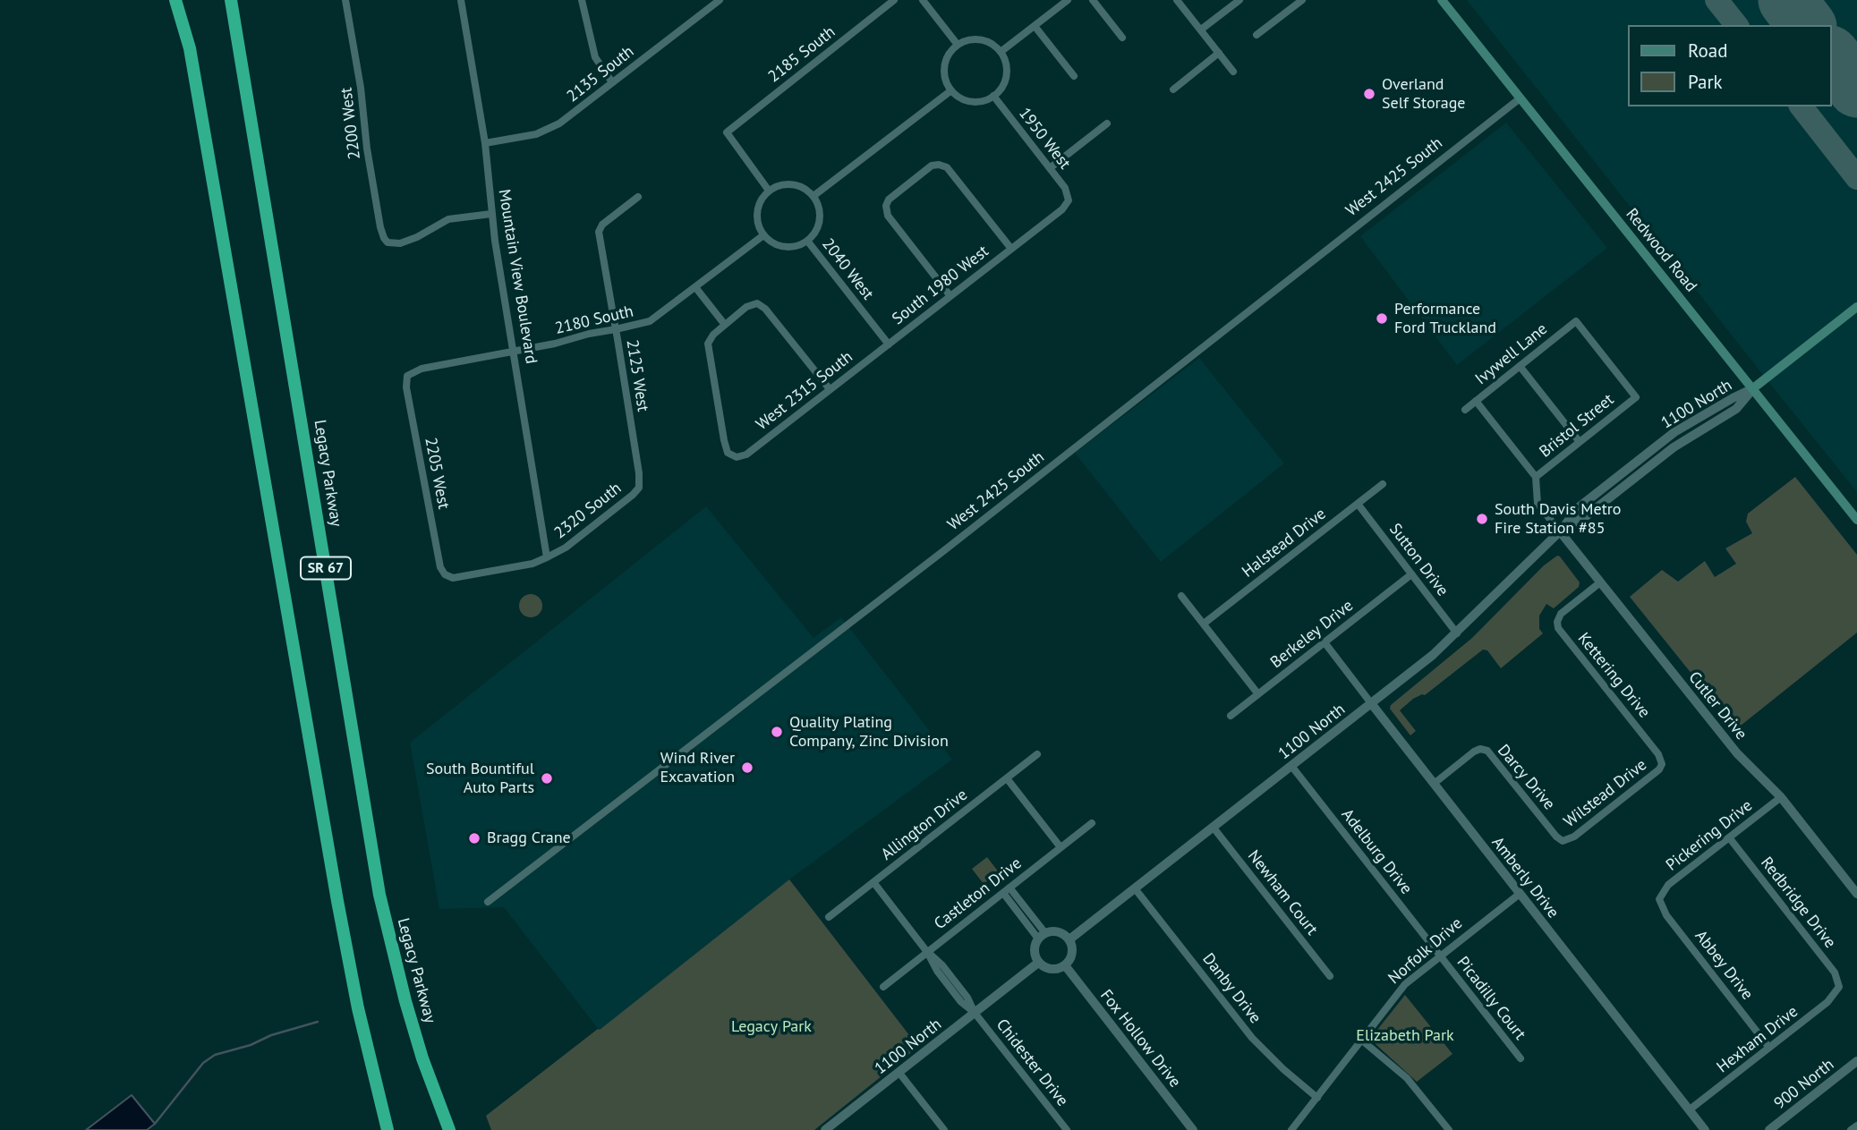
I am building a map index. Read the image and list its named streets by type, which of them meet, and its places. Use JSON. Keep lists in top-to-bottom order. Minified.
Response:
{"streets":{"highway":["Legacy Parkway","SR 67"],"main road":["Redwood Road"],"street":["2185 South","2135 South","2200 West","1950 West","West 2425 South","2040 West","Mountain View Boulevard","South 1980 West","2180 South","Ivywell Lane","2125 West","West 2315 South","1100 North","Bristol Street","2205 West","2320 South","Halstead Drive","Sutton Drive","Berkeley Drive","Kettering Drive","Cutler Drive","Darcy Drive","Wilstead Drive","Allington Drive","Pickering Drive","Adelburg Drive","Amberly Drive","Newham Court","Castleton Drive","Redbridge Drive","Norfolk Drive","Abbey Drive","Danby Drive","Picadilly Court","Fox Hollow Drive","Hexham Drive","Chidester Drive","900 North"]},"crossings":[["2185 South","2040 West"],["2185 South","2180 South"],["2135 South","Mountain View Boulevard"],["2200 West","Mountain View Boulevard"],["1950 West","South 1980 West"],["West 2425 South","Redwood Road"],["Redwood Road","1100 North"],["2040 West","South 1980 West"],["2040 West","2180 South"],["2040 West","West 2315 South"],["Mountain View Boulevard","2180 South"],["Mountain View Boulevard","2320 South"],["South 1980 West","West 2315 South"],["2180 South","2125 West"],["2180 South","2205 West"],["Ivywell Lane","Bristol Street"],["2125 West","2320 South"],["1100 North","Sutton Drive"],["1100 North","Cutler Drive"],["1100 North","Adelburg Drive"],["1100 North","Amberly Drive"],["1100 North","Newham Court"],["1100 North","Danby Drive"],["1100 North","Fox Hollow Drive"],["1100 North","Chidester Drive"],["2205 West","2320 South"],["Halstead Drive","Sutton Drive"],["Sutton Drive","Berkeley Drive"],["Berkeley Drive","Amberly Drive"],["Kettering Drive","Cutler Drive"],["Kettering Drive","Wilstead Drive"],["Cutler Drive","Pickering Drive"],["Darcy Drive","Wilstead Drive"],["Darcy Drive","Amberly Drive"],["Allington Drive","Chidester Drive"],["Pickering Drive","Redbridge Drive"],["Pickering Drive","Abbey Drive"],["Adelburg Drive","Norfolk Drive"],["Adelburg Drive","Picadilly Court"],["Amberly Drive","Norfolk Drive"],["Amberly Drive","Hexham Drive"],["Castleton Drive","Chidester Drive"],["Redbridge Drive","Hexham Drive"],["Norfolk Drive","Danby Drive"],["Norfolk Drive","Picadilly Court"],["Abbey Drive","Hexham Drive"]],"parks":["Legacy Park","Elizabeth Park"],"places":["Overland Self Storage","Performance Ford Truckland","South Davis Metro Fire Station #85","Quality Plating Company, Zinc Division","Wind River Excavation","South Bountiful Auto Parts","Bragg Crane"],"legend":["Road","Park"]}
